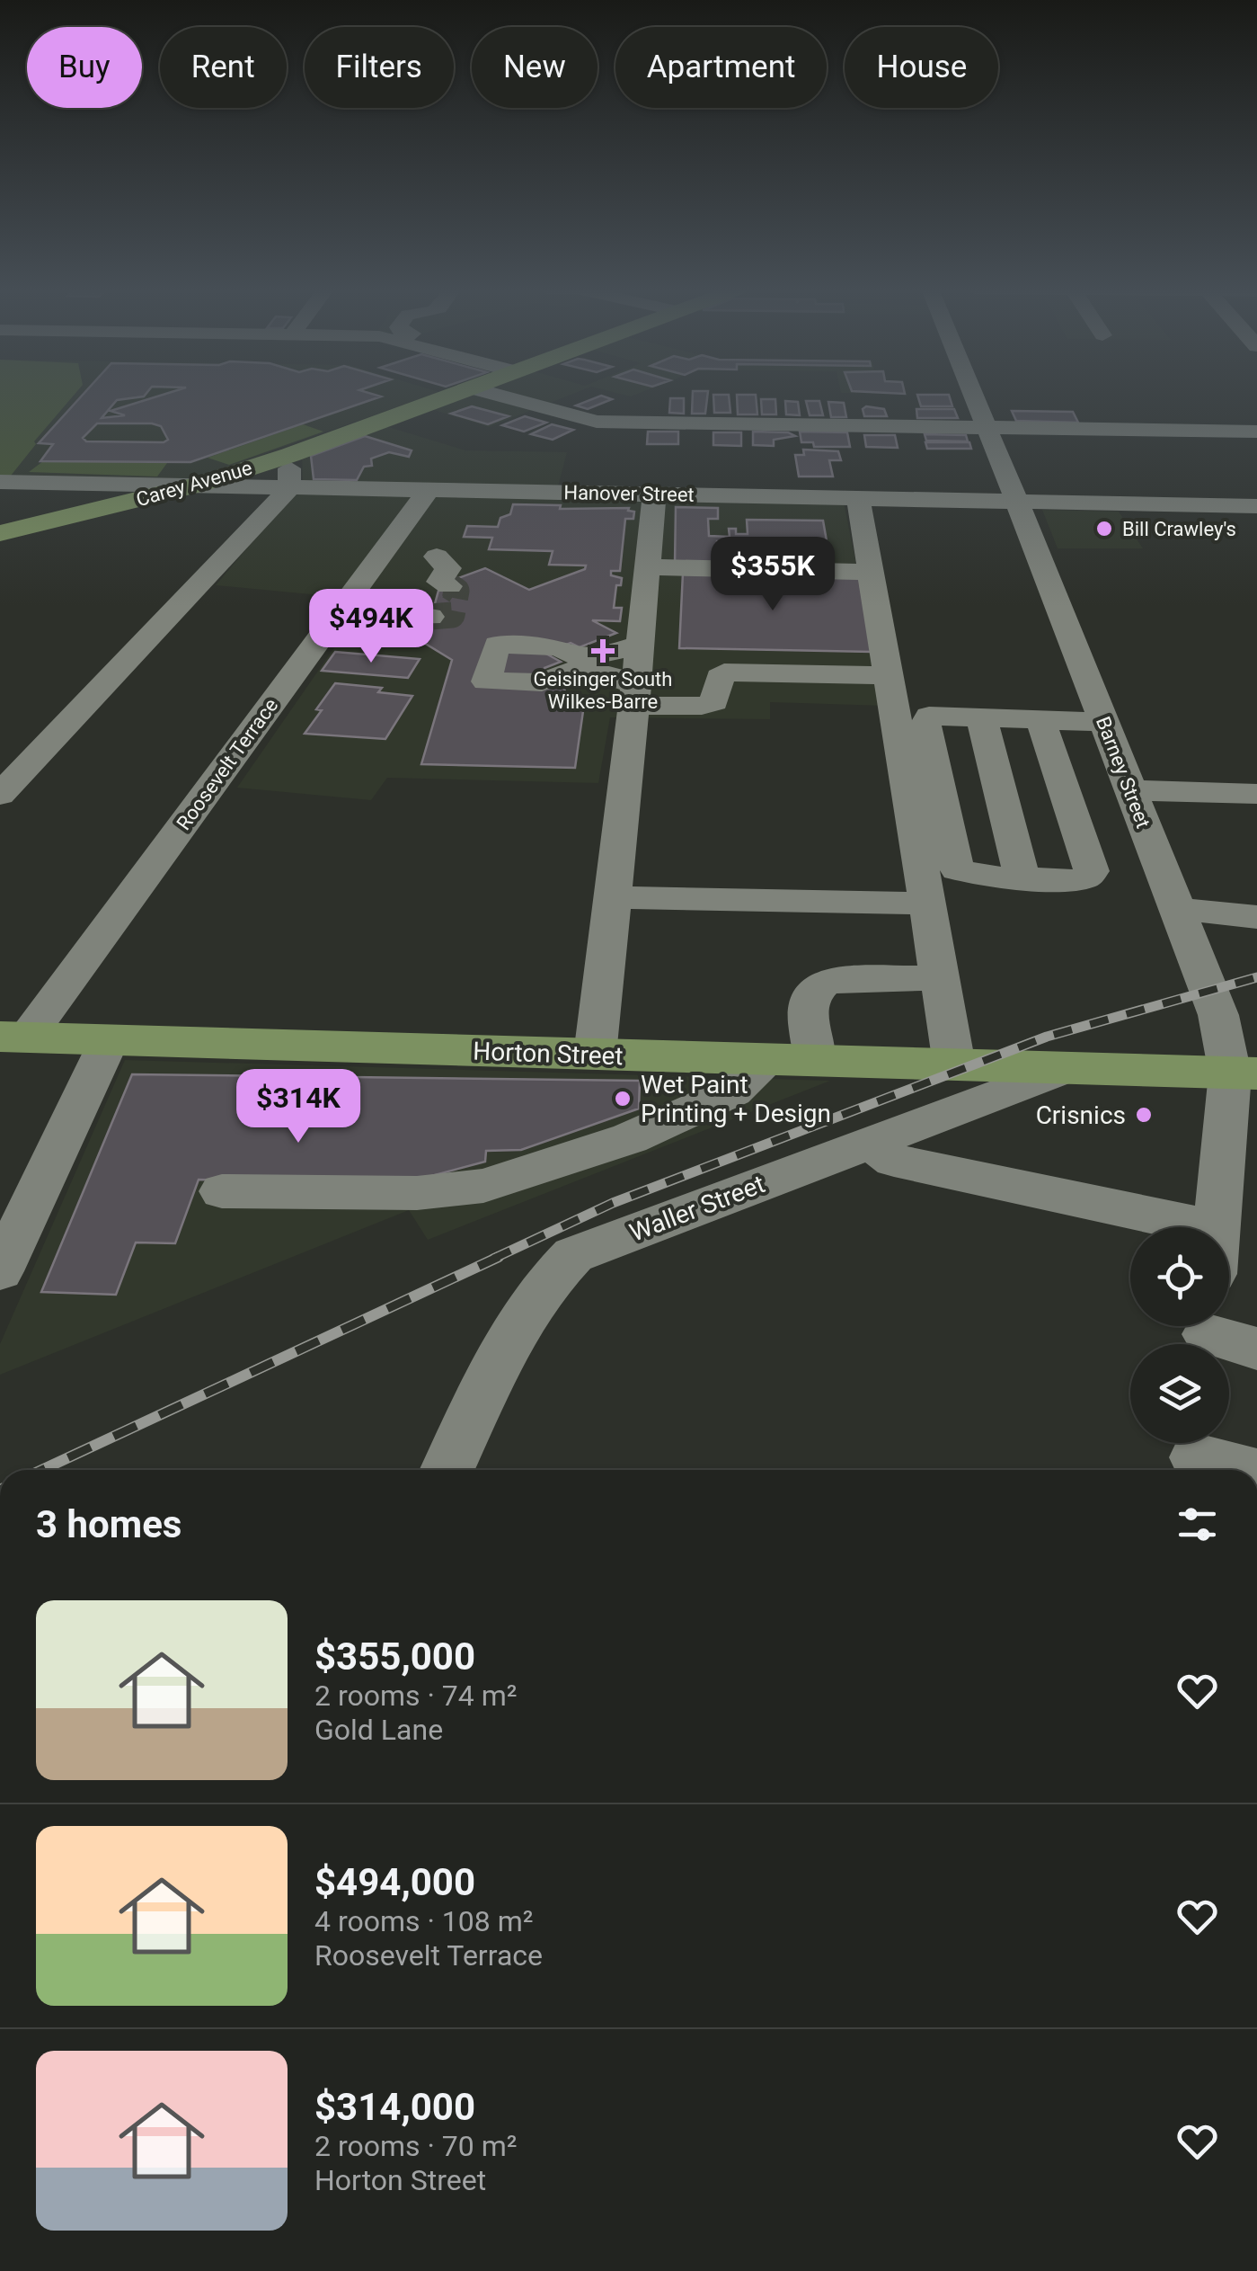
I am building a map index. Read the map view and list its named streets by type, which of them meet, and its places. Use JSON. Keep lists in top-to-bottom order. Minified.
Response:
{"streets":{"main road":["Carey Avenue","Horton Street"],"street":["Hanover Street","Roosevelt Terrace","Barney Street","Waller Street"]},"crossings":[["Carey Avenue","Hanover Street"],["Hanover Street","Roosevelt Terrace"],["Hanover Street","Barney Street"],["Roosevelt Terrace","Horton Street"],["Barney Street","Horton Street"],["Horton Street","Waller Street"]],"places":{"other":["Bill Crawley's","Wet Paint Printing + Design","Crisnics"],"health":["Geisinger South Wilkes-Barre"]},"page":{"chip":["Buy","Rent","Filters","New","Apartment","House"],"price":["$355K","$494K","$314K"],"heading":"3 homes","list":[{"name":"$355,000","note":"2 rooms · 74 m² · Gold Lane"},{"name":"$494,000","note":"4 rooms · 108 m² · Roosevelt Terrace"},{"name":"$314,000","note":"2 rooms · 70 m² · Horton Street"}]}}
